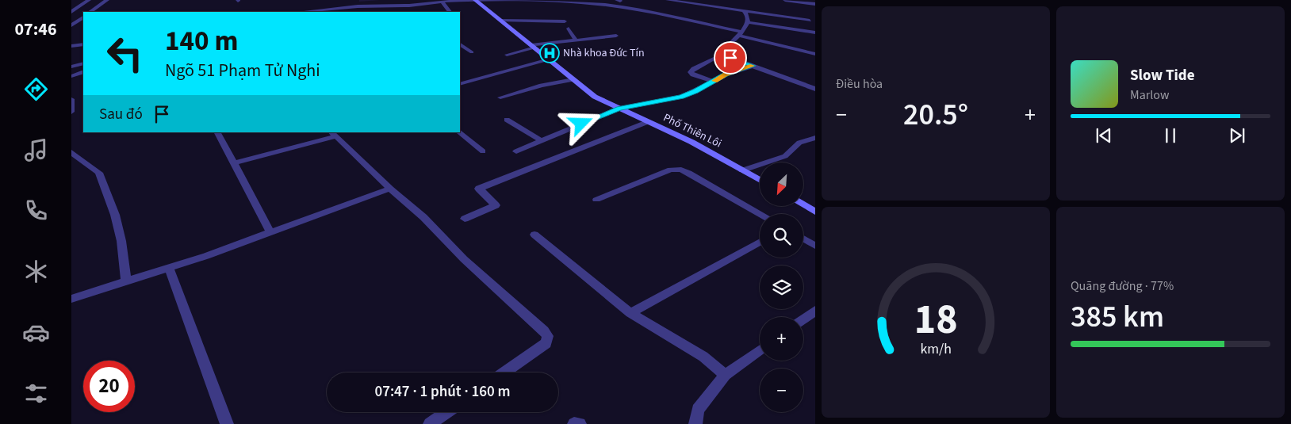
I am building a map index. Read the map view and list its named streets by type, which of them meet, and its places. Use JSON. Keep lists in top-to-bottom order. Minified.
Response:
{"streets":{"main road":["Phố Thiên Lôi"]},"places":{"hospital":["Nhà khoa Đức Tín"]},"north":"bottom left","page":{"tabs":"07:46","tile":["Điều hòa",["Quãng đường · 77%","385 km"]],"turn":["140 m","Ngõ 51 Phạm Tử Nghi"],"song":["Slow Tide","Marlow"],"then":"Sau đó","heat":["−","20.5°","+"],"map_buttons":["+","−"],"limit":"20","trip":"07:47 · 1 phút · 160 m","gauge":["18","km/h"]}}
